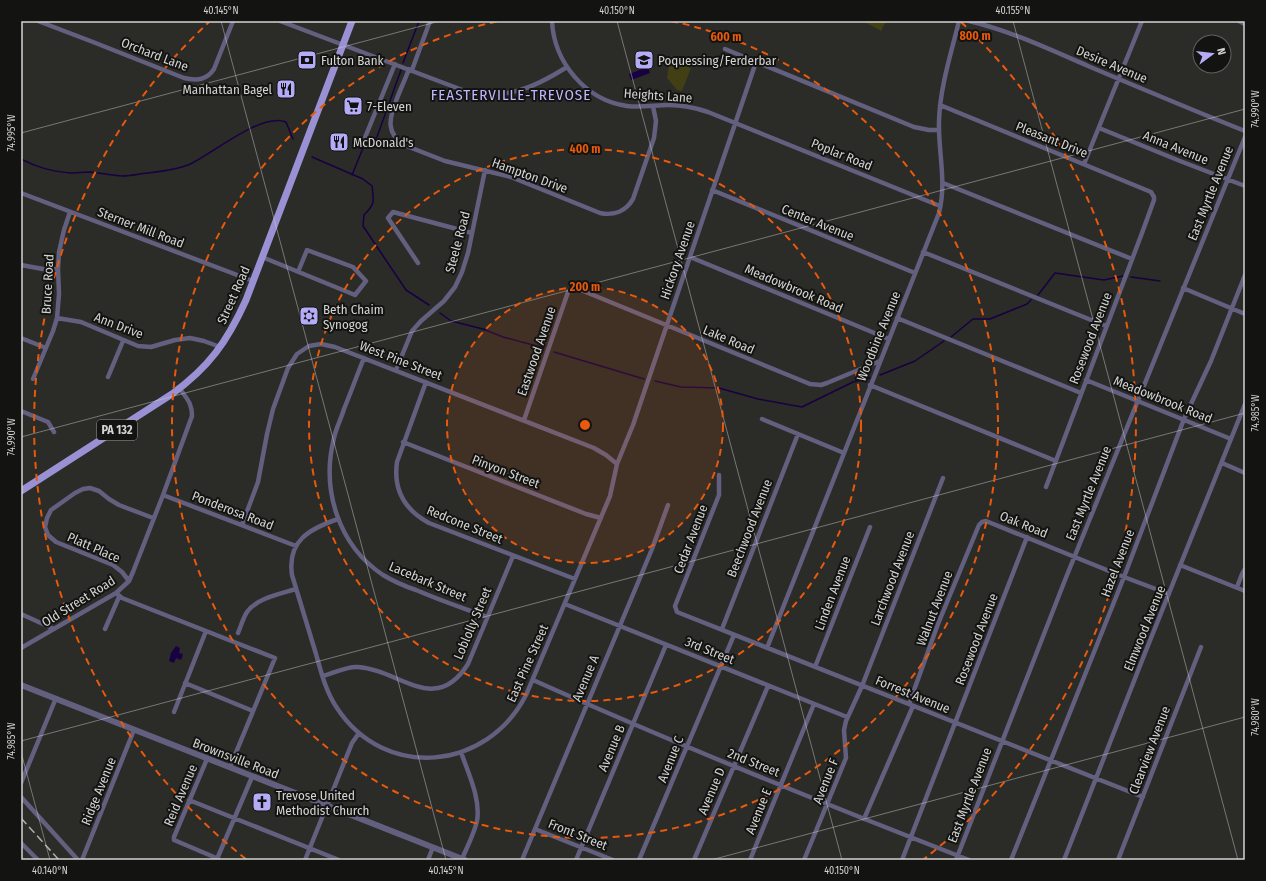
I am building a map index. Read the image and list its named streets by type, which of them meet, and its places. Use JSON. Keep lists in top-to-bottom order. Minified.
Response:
{"streets":{"main road":["Street Road","PA 132"],"street":["Orchard Lane","Desire Avenue","Heights Lane","Pleasant Drive","Anna Avenue","Poplar Road","Hampton Drive","East Myrtle Avenue","Center Avenue","Sterner Mill Road","Steele Road","Hickory Avenue","Bruce Road","Meadowbrook Road","Ann Drive","Woodbine Avenue","Rosewood Avenue","Lake Road","Eastwood Avenue","West Pine Street","Pinyon Street","Ponderosa Road","Redcone Street","Oak Road","Beechwood Avenue","Cedar Avenue","Platt Place","Hazel Avenue","Larchwood Avenue","Lacebark Street","Linden Avenue","Old Street Road","Walnut Avenue","Loblolly Street","Elmwood Avenue","3rd Street","East Pine Street","Avenue A","Forrest Avenue","Avenue B","Clearview Avenue","Brownsville Road","Avenue C","2nd Street","Avenue F","Ridge Avenue","Avenue D","Reid Avenue","Avenue E","Front Street"]},"crossings":[["Heights Lane","Poplar Road"],["Heights Lane","Hampton Drive"],["Heights Lane","Hickory Avenue"],["Pleasant Drive","Woodbine Avenue"],["Pleasant Drive","Rosewood Avenue"],["Anna Avenue","East Myrtle Avenue"],["Poplar Road","Hickory Avenue"],["Poplar Road","Woodbine Avenue"],["Hampton Drive","Steele Road"],["East Myrtle Avenue","Meadowbrook Road"],["East Myrtle Avenue","Oak Road"],["East Myrtle Avenue","Forrest Avenue"],["East Myrtle Avenue","2nd Street"],["Center Avenue","Hickory Avenue"],["Center Avenue","Woodbine Avenue"],["Sterner Mill Road","Bruce Road"],["Sterner Mill Road","Street Road"],["Steele Road","West Pine Street"],["Hickory Avenue","Meadowbrook Road"],["Hickory Avenue","Lake Road"],["Hickory Avenue","West Pine Street"],["Hickory Avenue","East Pine Street"],["Bruce Road","Ann Drive"],["Meadowbrook Road","Woodbine Avenue"],["Meadowbrook Road","Rosewood Avenue"],["Meadowbrook Road","Hazel Avenue"],["Meadowbrook Road","Elmwood Avenue"],["Street Road","Ann Drive"],["Street Road","Old Street Road"],["Woodbine Avenue","Lake Road"],["Woodbine Avenue","Forrest Avenue"],["Rosewood Avenue","Oak Road"],["Rosewood Avenue","Forrest Avenue"],["Rosewood Avenue","2nd Street"],["Lake Road","Eastwood Avenue"],["Eastwood Avenue","West Pine Street"],["West Pine Street","Ponderosa Road"],["West Pine Street","Redcone Street"],["West Pine Street","Lacebark Street"],["West Pine Street","East Pine Street"],["Pinyon Street","Redcone Street"],["Pinyon Street","East Pine Street"],["Ponderosa Road","Old Street Road"],["Ponderosa Road","East Pine Street"],["Redcone Street","Loblolly Street"],["Redcone Street","East Pine Street"],["Oak Road","Hazel Avenue"],["Oak Road","Walnut Avenue"],["Oak Road","Elmwood Avenue"],["Beechwood Avenue","Forrest Avenue"],["Cedar Avenue","Forrest Avenue"],["Platt Place","Old Street Road"],["Hazel Avenue","Forrest Avenue"],["Larchwood Avenue","Forrest Avenue"],["Larchwood Avenue","Avenue F"],["Lacebark Street","Loblolly Street"],["Lacebark Street","East Pine Street"],["Linden Avenue","Forrest Avenue"],["Walnut Avenue","Forrest Avenue"],["Walnut Avenue","2nd Street"],["Loblolly Street","East Pine Street"],["Elmwood Avenue","Forrest Avenue"],["3rd Street","East Pine Street"],["3rd Street","Avenue A"],["3rd Street","Avenue B"],["3rd Street","Avenue C"],["3rd Street","Avenue F"],["3rd Street","Avenue D"],["3rd Street","Avenue E"],["East Pine Street","2nd Street"],["Avenue A","2nd Street"],["Avenue A","Front Street"],["Forrest Avenue","Clearview Avenue"],["Forrest Avenue","Avenue F"],["Avenue B","2nd Street"],["Avenue B","Front Street"],["Brownsville Road","Ridge Avenue"],["Brownsville Road","Reid Avenue"],["Avenue C","2nd Street"],["2nd Street","Avenue F"],["2nd Street","Avenue D"],["2nd Street","Avenue E"]],"districts":["FEASTERVILLE-TREVOSE"],"places":{"bank":["Fulton Bank"],"school or university":["Poquessing/Ferderbar"],"restaurant":["Manhattan Bagel","McDonald's"],"supermarket":["7-Eleven"],"synagogue":["Beth Chaim Synogog"],"church":["Trevose United Methodist Church"]},"north":"right","coordinates":["40.145°N","40.150°N","40.155°N","74.990°W","74.995°W","74.985°W","74.980°W","40.140°N"],"rings":["800 m","600 m","400 m","200 m"]}
